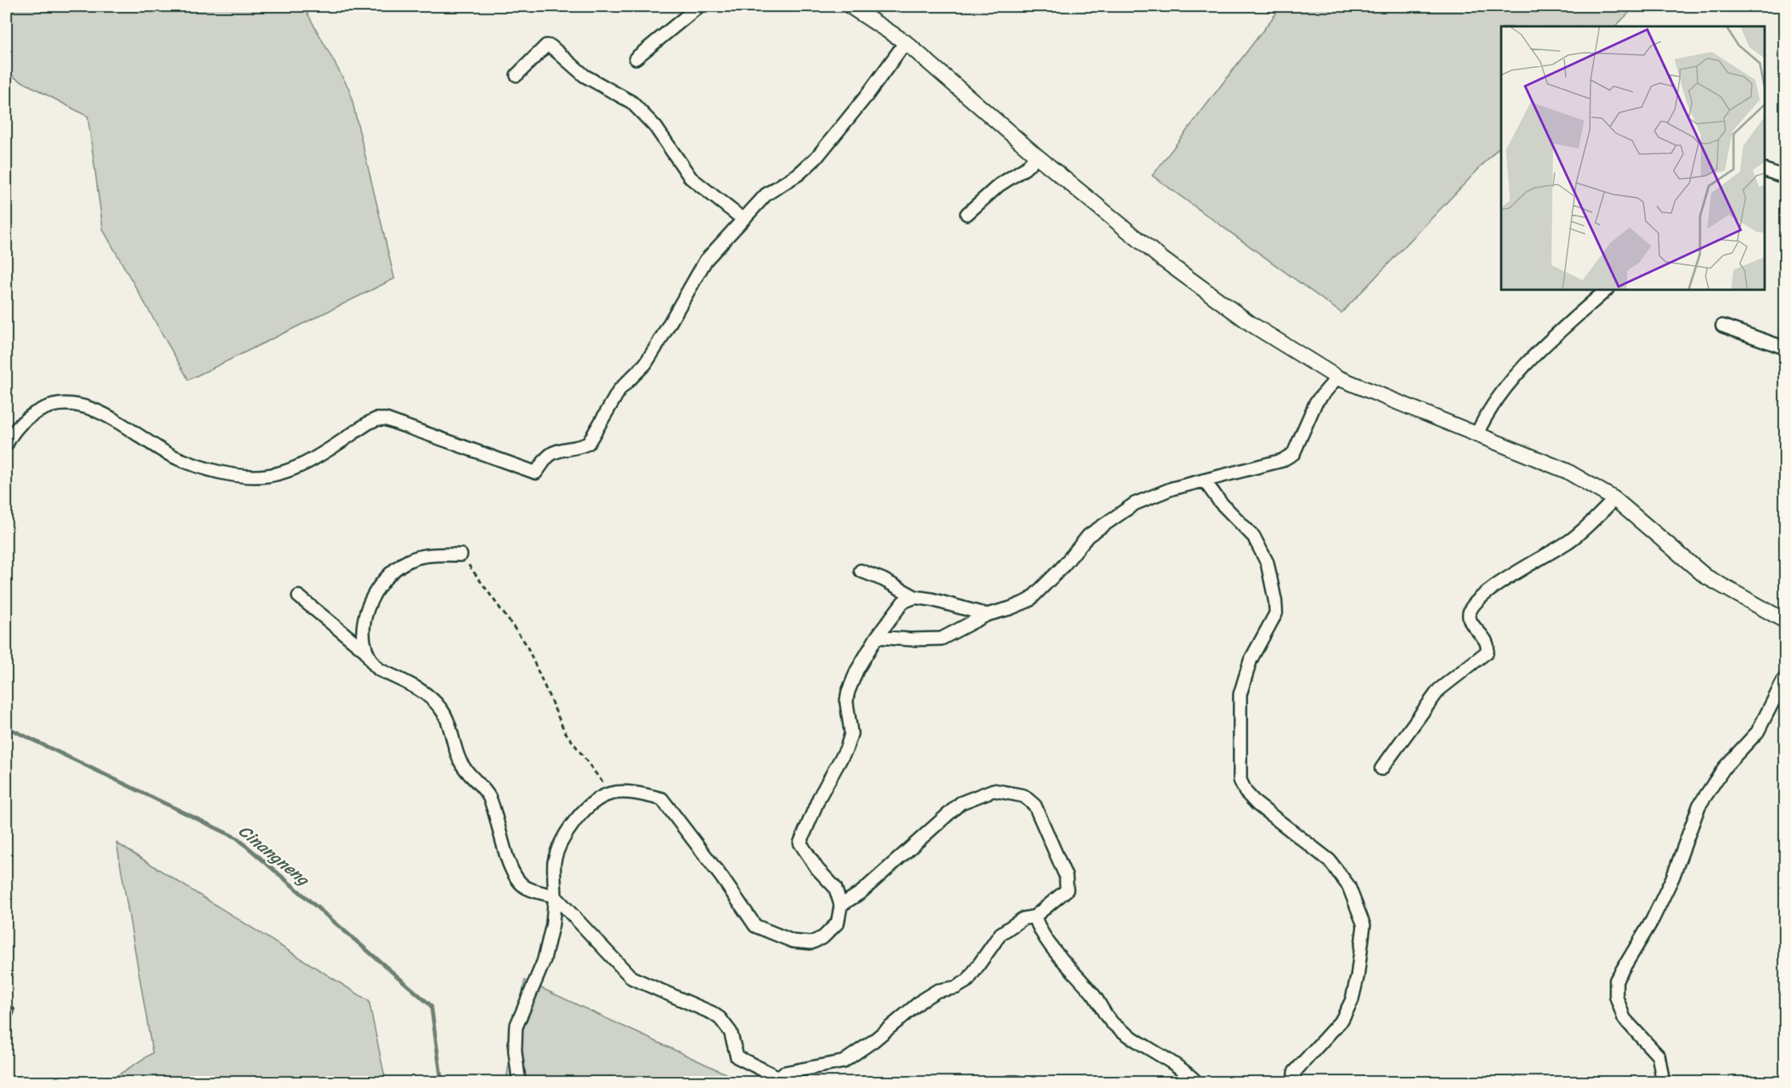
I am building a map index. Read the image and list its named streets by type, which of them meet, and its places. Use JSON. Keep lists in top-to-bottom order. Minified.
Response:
{"water":["Cinangneng"]}
